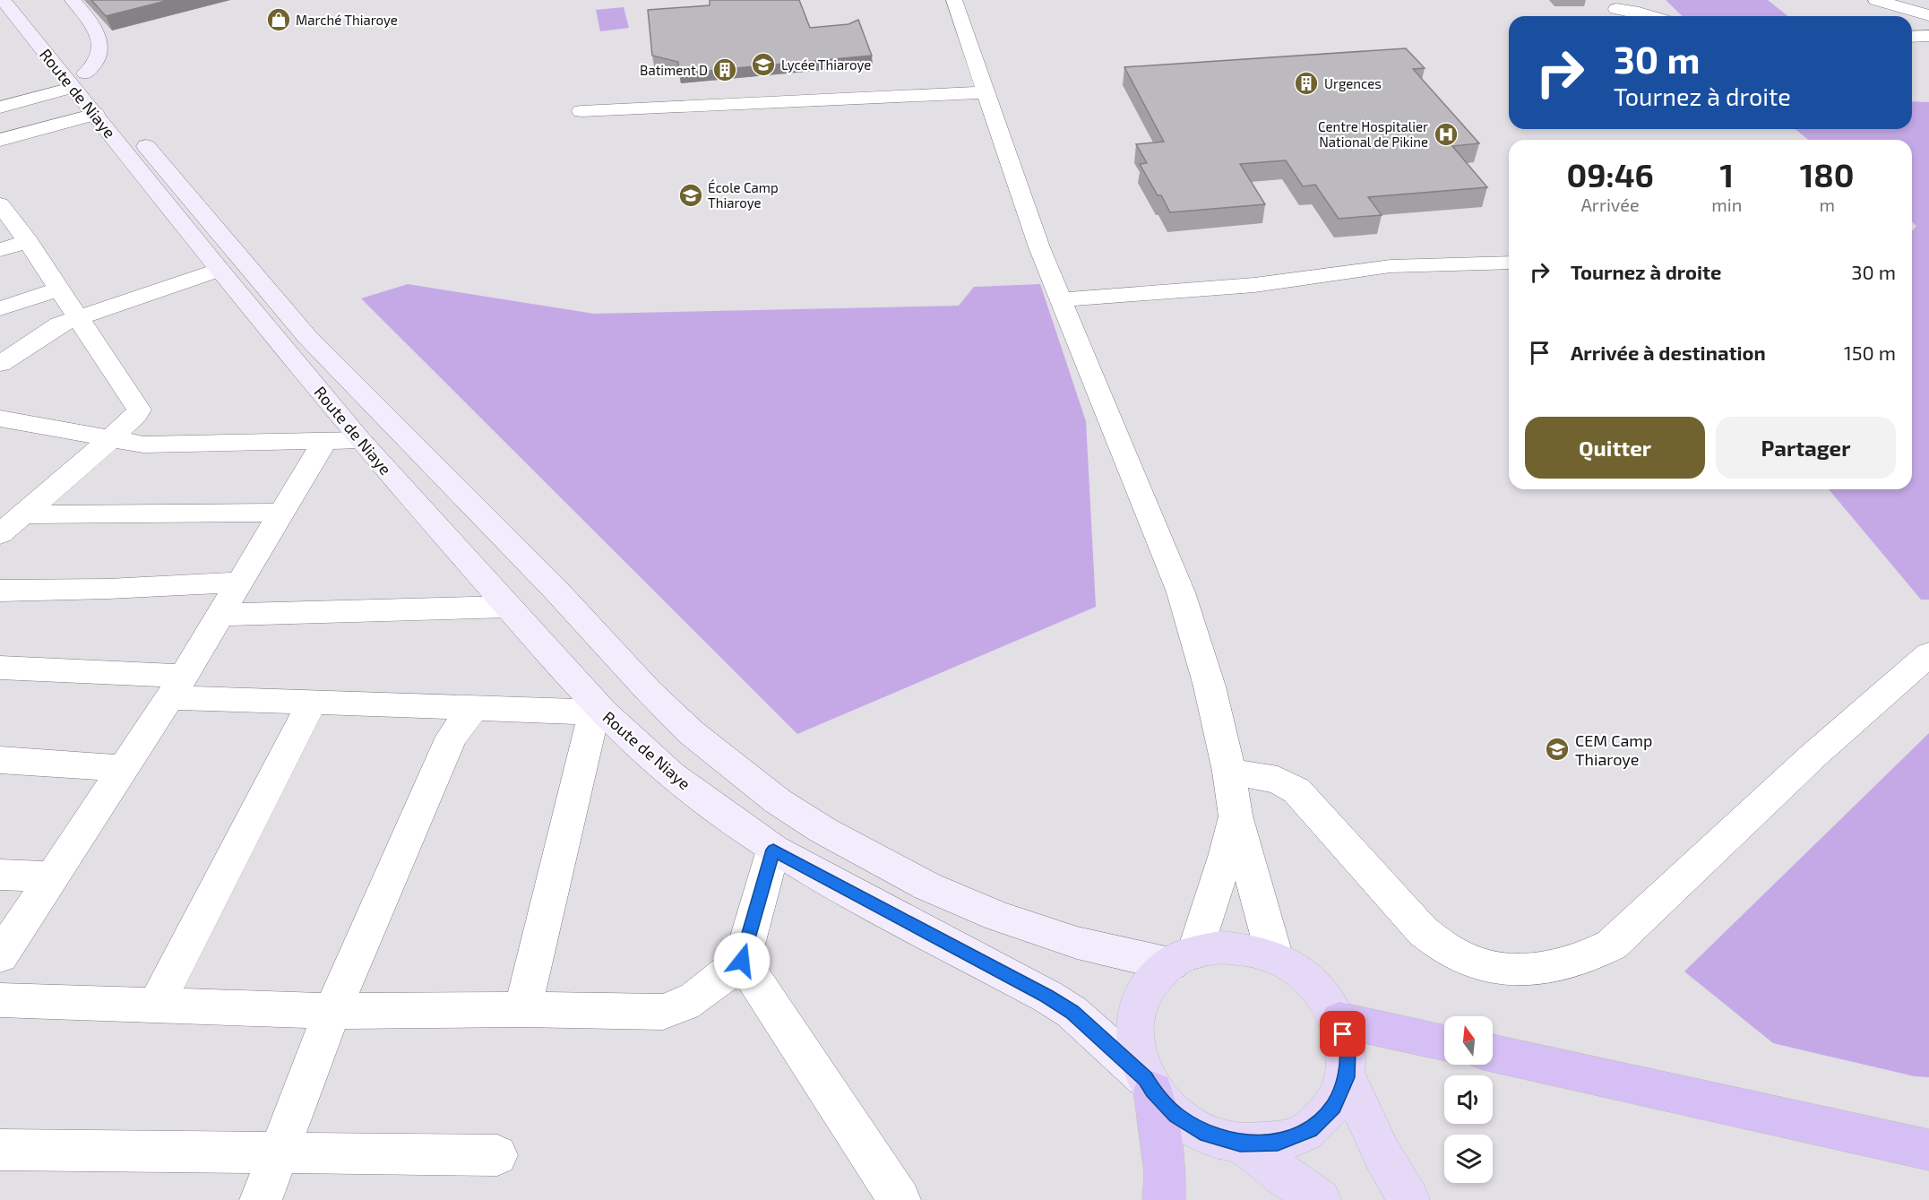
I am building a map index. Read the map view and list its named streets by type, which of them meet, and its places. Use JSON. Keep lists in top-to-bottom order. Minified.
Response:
{"streets":{"main road":["Route de Niaye"]},"places":{"shop":["Marché Thiaroye"],"school or university":["Lycée Thiaroye","École Camp Thiaroye","CEM Camp Thiaroye"],"building":["Batiment D","Urgences"],"hospital":["Centre Hospitalier National de Pikine"]},"north":"top","page":{"turn":["30 m","Tournez à droite"],"eta":["09:46","Arrivée","1","min","180","m"],"list":[{"name":"Tournez à droite","value":"30 m"},{"name":"Arrivée à destination","value":"150 m"}],"buttons":["Quitter","Partager"]}}
